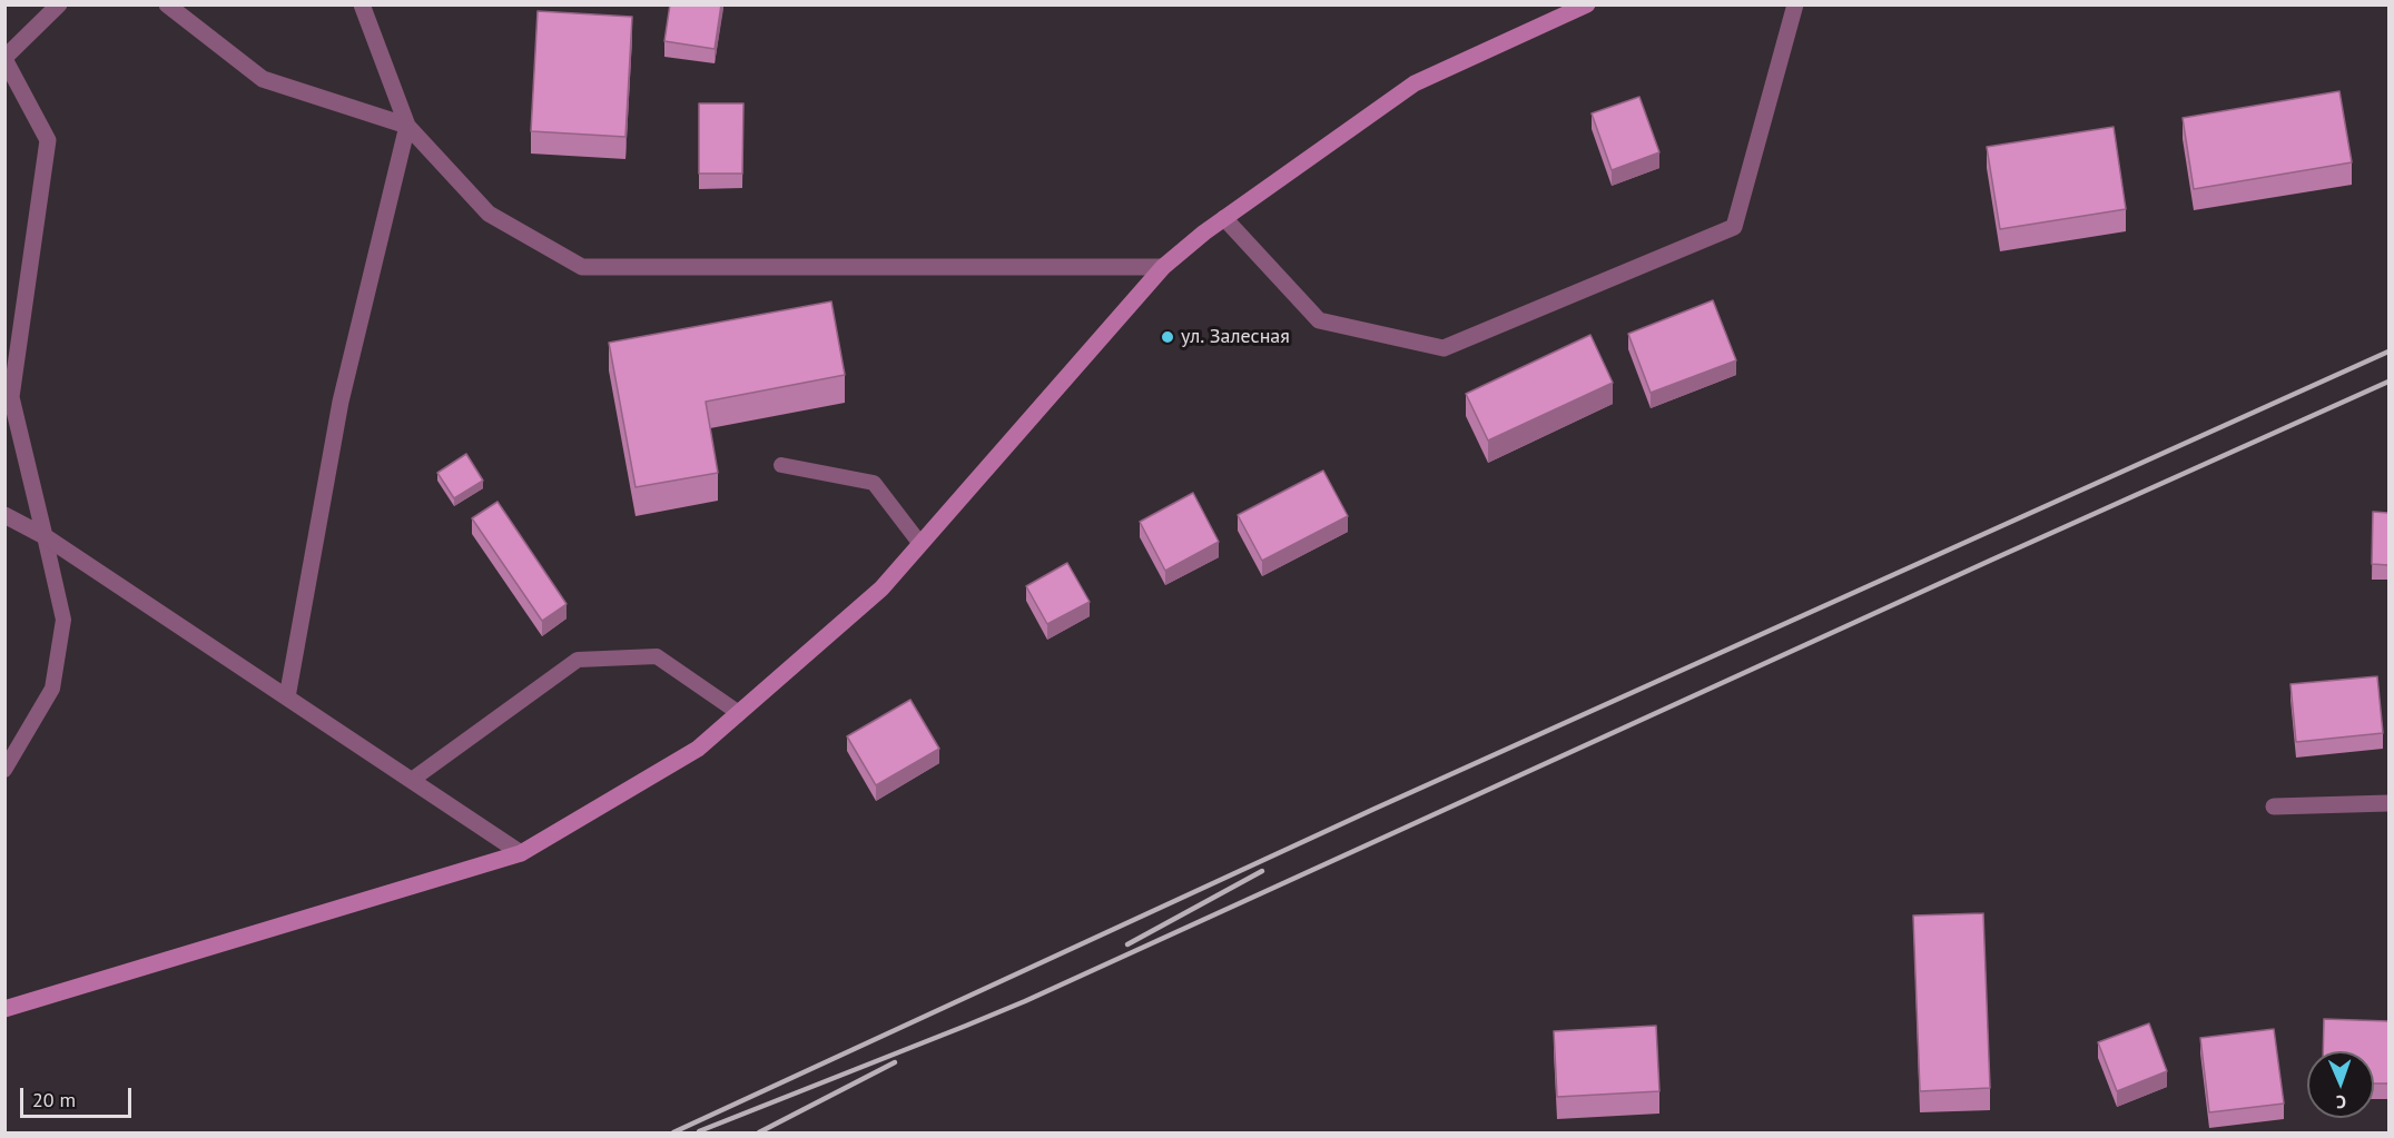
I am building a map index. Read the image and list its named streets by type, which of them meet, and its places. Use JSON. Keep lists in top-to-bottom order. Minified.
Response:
{"places":["ул. Залесная"],"scale_bar":"20 m","north":"bottom"}
